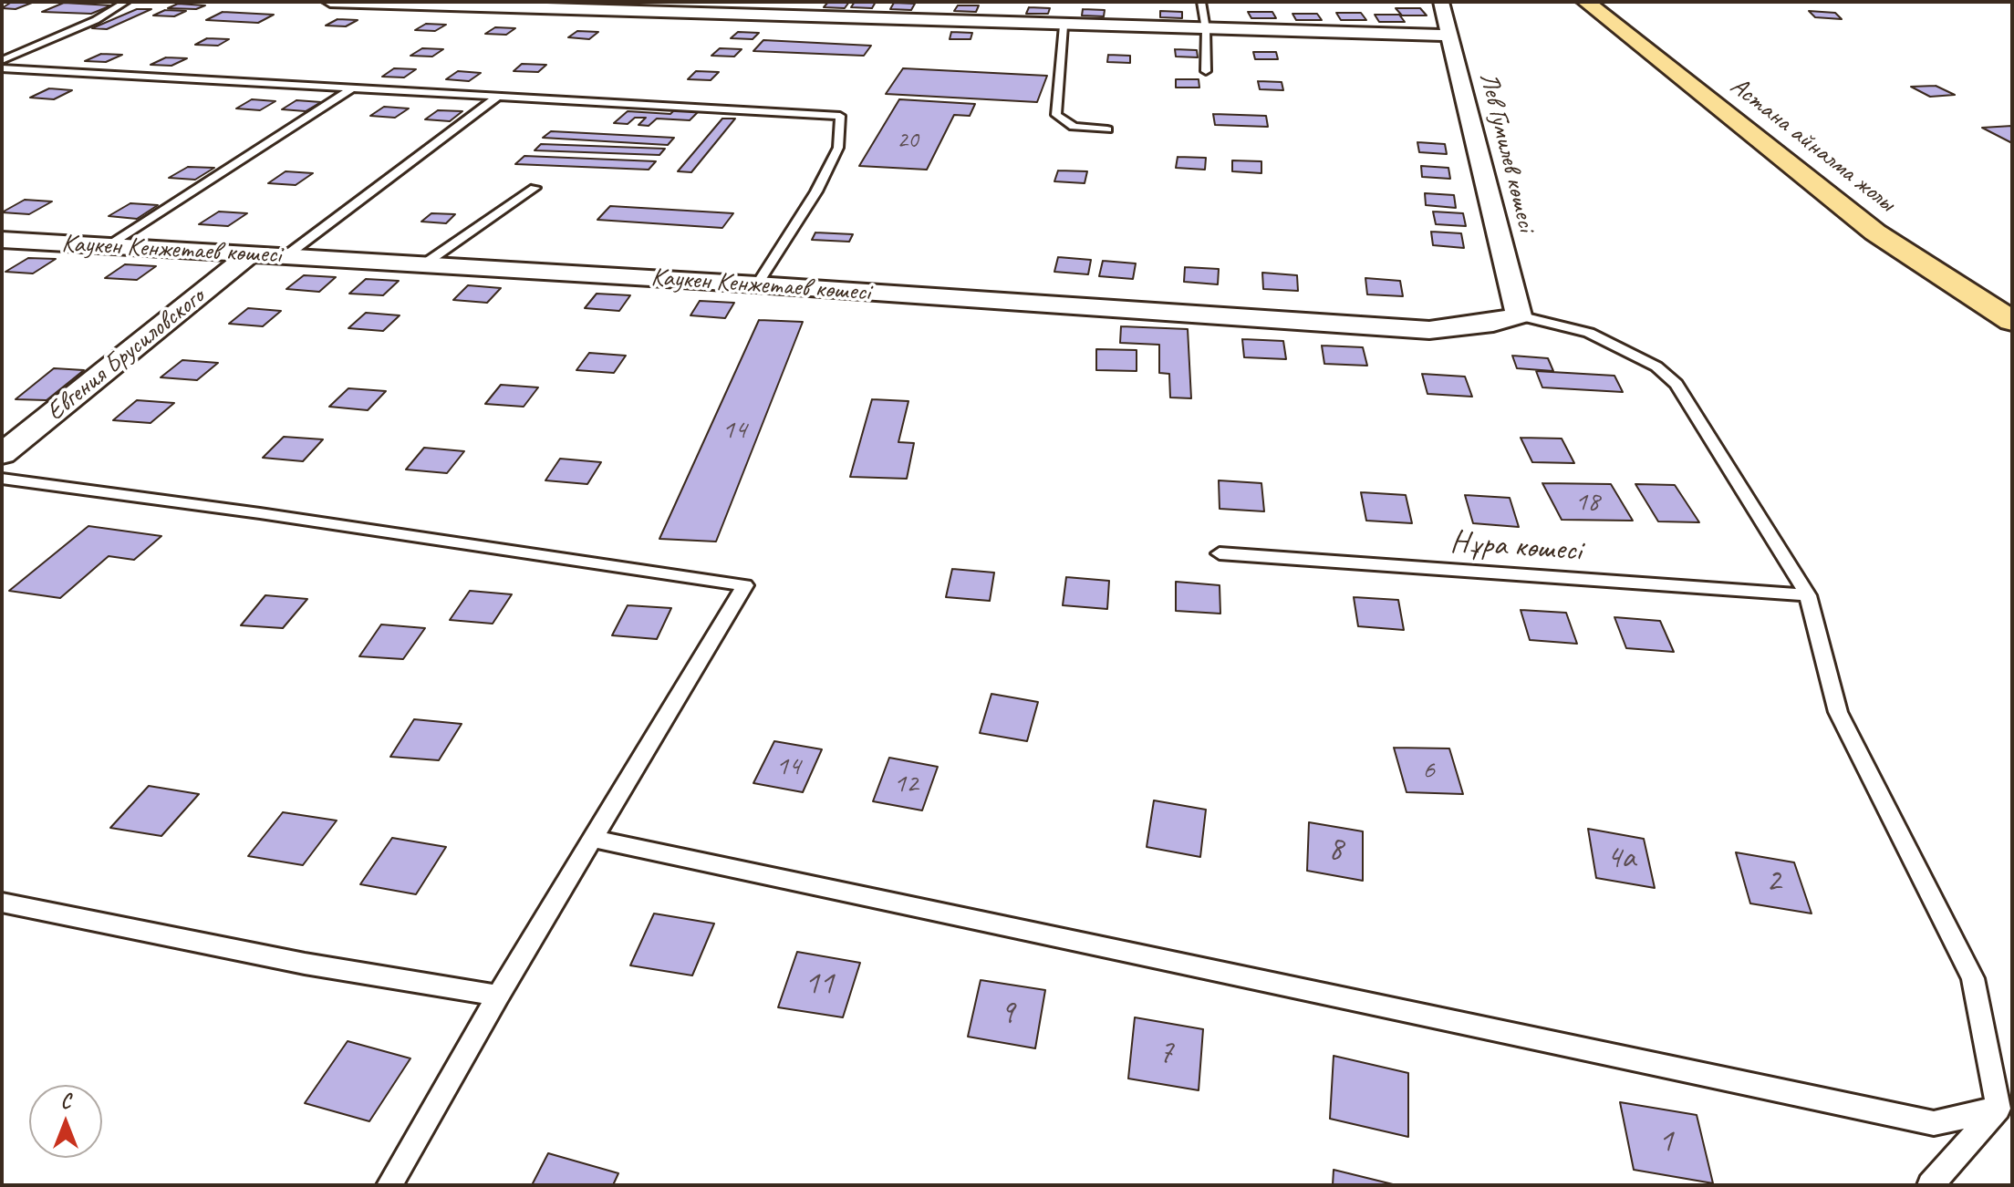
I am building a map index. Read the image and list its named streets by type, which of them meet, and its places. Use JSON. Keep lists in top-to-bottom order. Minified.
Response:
{"streets":{"highway":["Астана айналма жолы"],"street":["Лев Гумилев көшесі","Каукен Кенжетаев көшесі","Евгения Брусиловского"],"lane":["Нұра көшесі"]},"crossings":[["Лев Гумилев көшесі","Каукен Кенжетаев көшесі"],["Каукен Кенжетаев көшесі","Евгения Брусиловского"]],"house_numbers":["20","14","18","14","6","12","8","4а","2","11","9","7","1"],"north":"top"}
